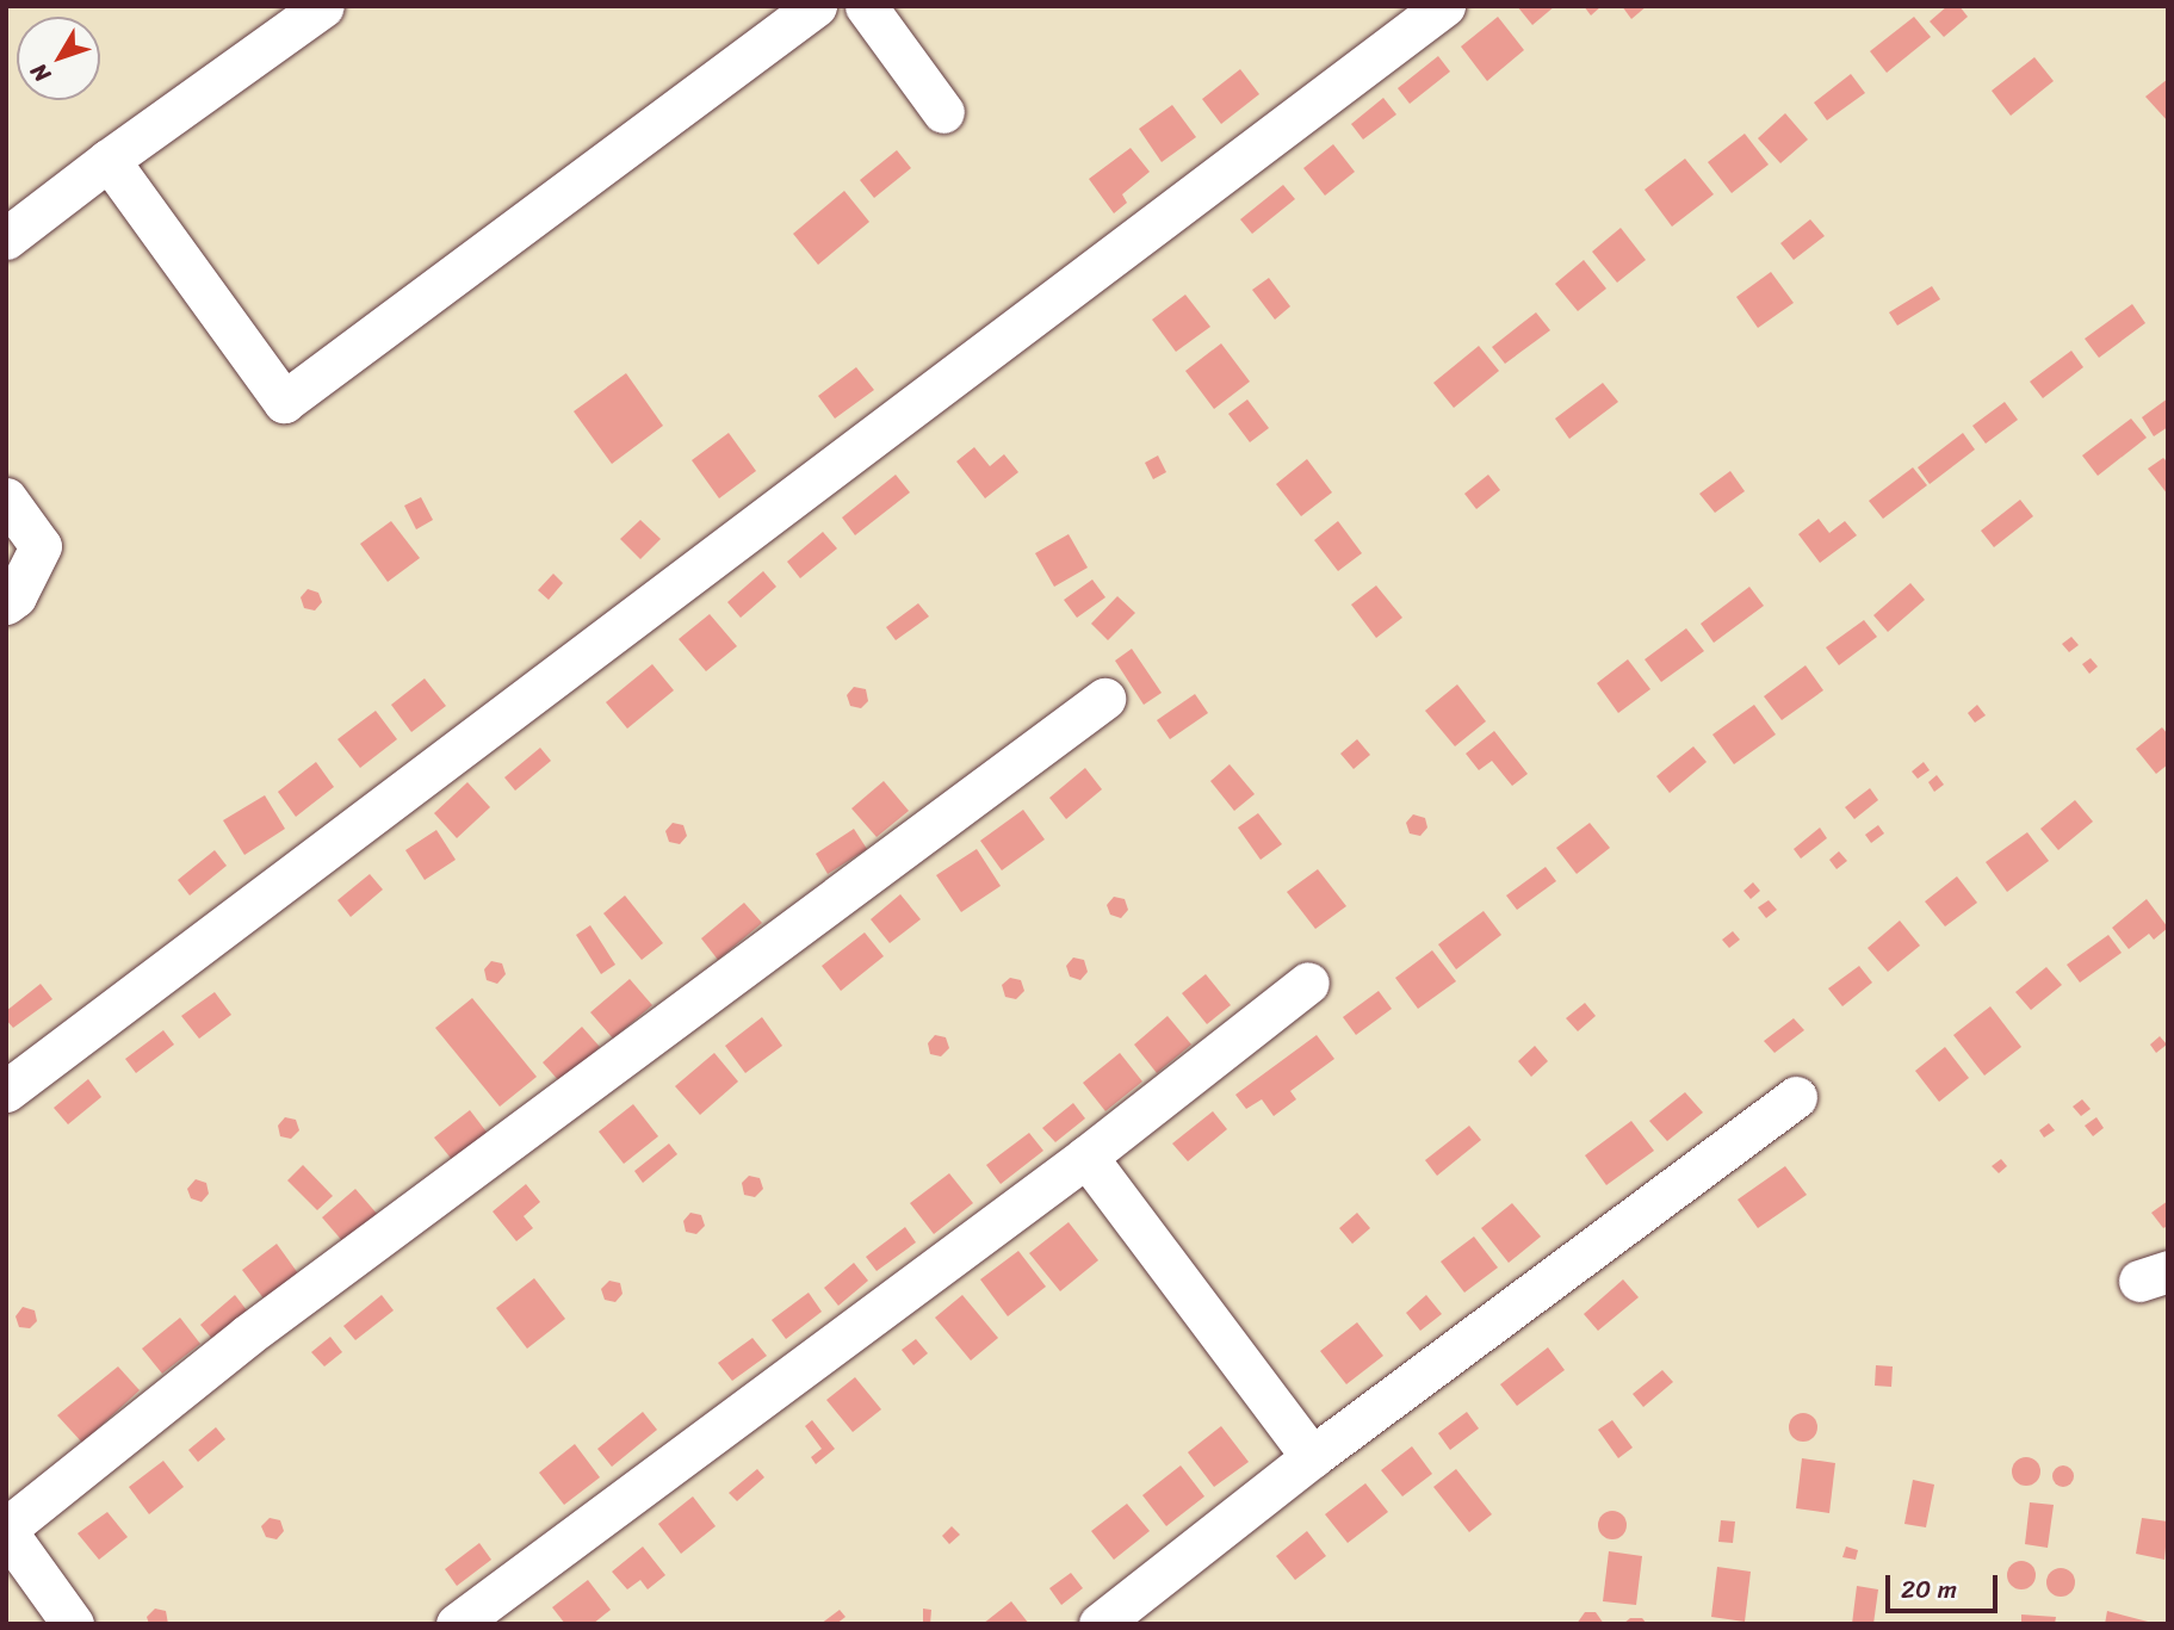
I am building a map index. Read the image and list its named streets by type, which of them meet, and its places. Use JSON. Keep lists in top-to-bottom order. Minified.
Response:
{"scale_bar":"20 m","north":"bottom left"}
